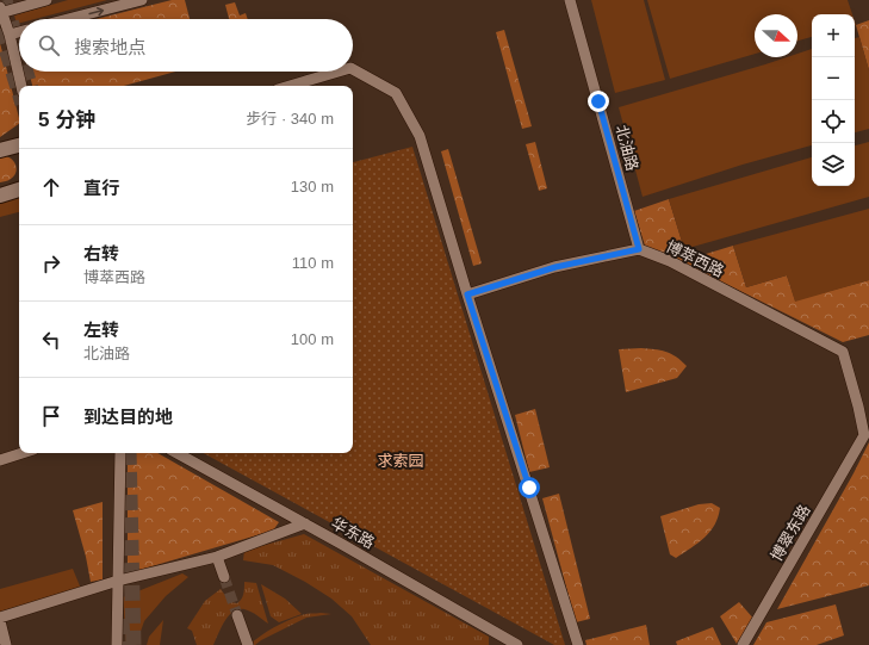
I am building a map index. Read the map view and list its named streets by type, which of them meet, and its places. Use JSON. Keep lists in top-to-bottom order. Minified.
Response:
{"streets":{"street":["北油路","博萃西路","华东路","博翠东路"]},"crossings":[["北油路","博萃西路"],["博萃西路","博翠东路"]],"parks":["求索园"],"north":"right","page":{"map_buttons":["+","−"],"search":"搜索地点","heading":["5 分钟","步行 · 340 m"],"list":[["直行","130 m"],["右转","博萃西路","110 m"],["左转","北油路","100 m"],"到达目的地"]}}
